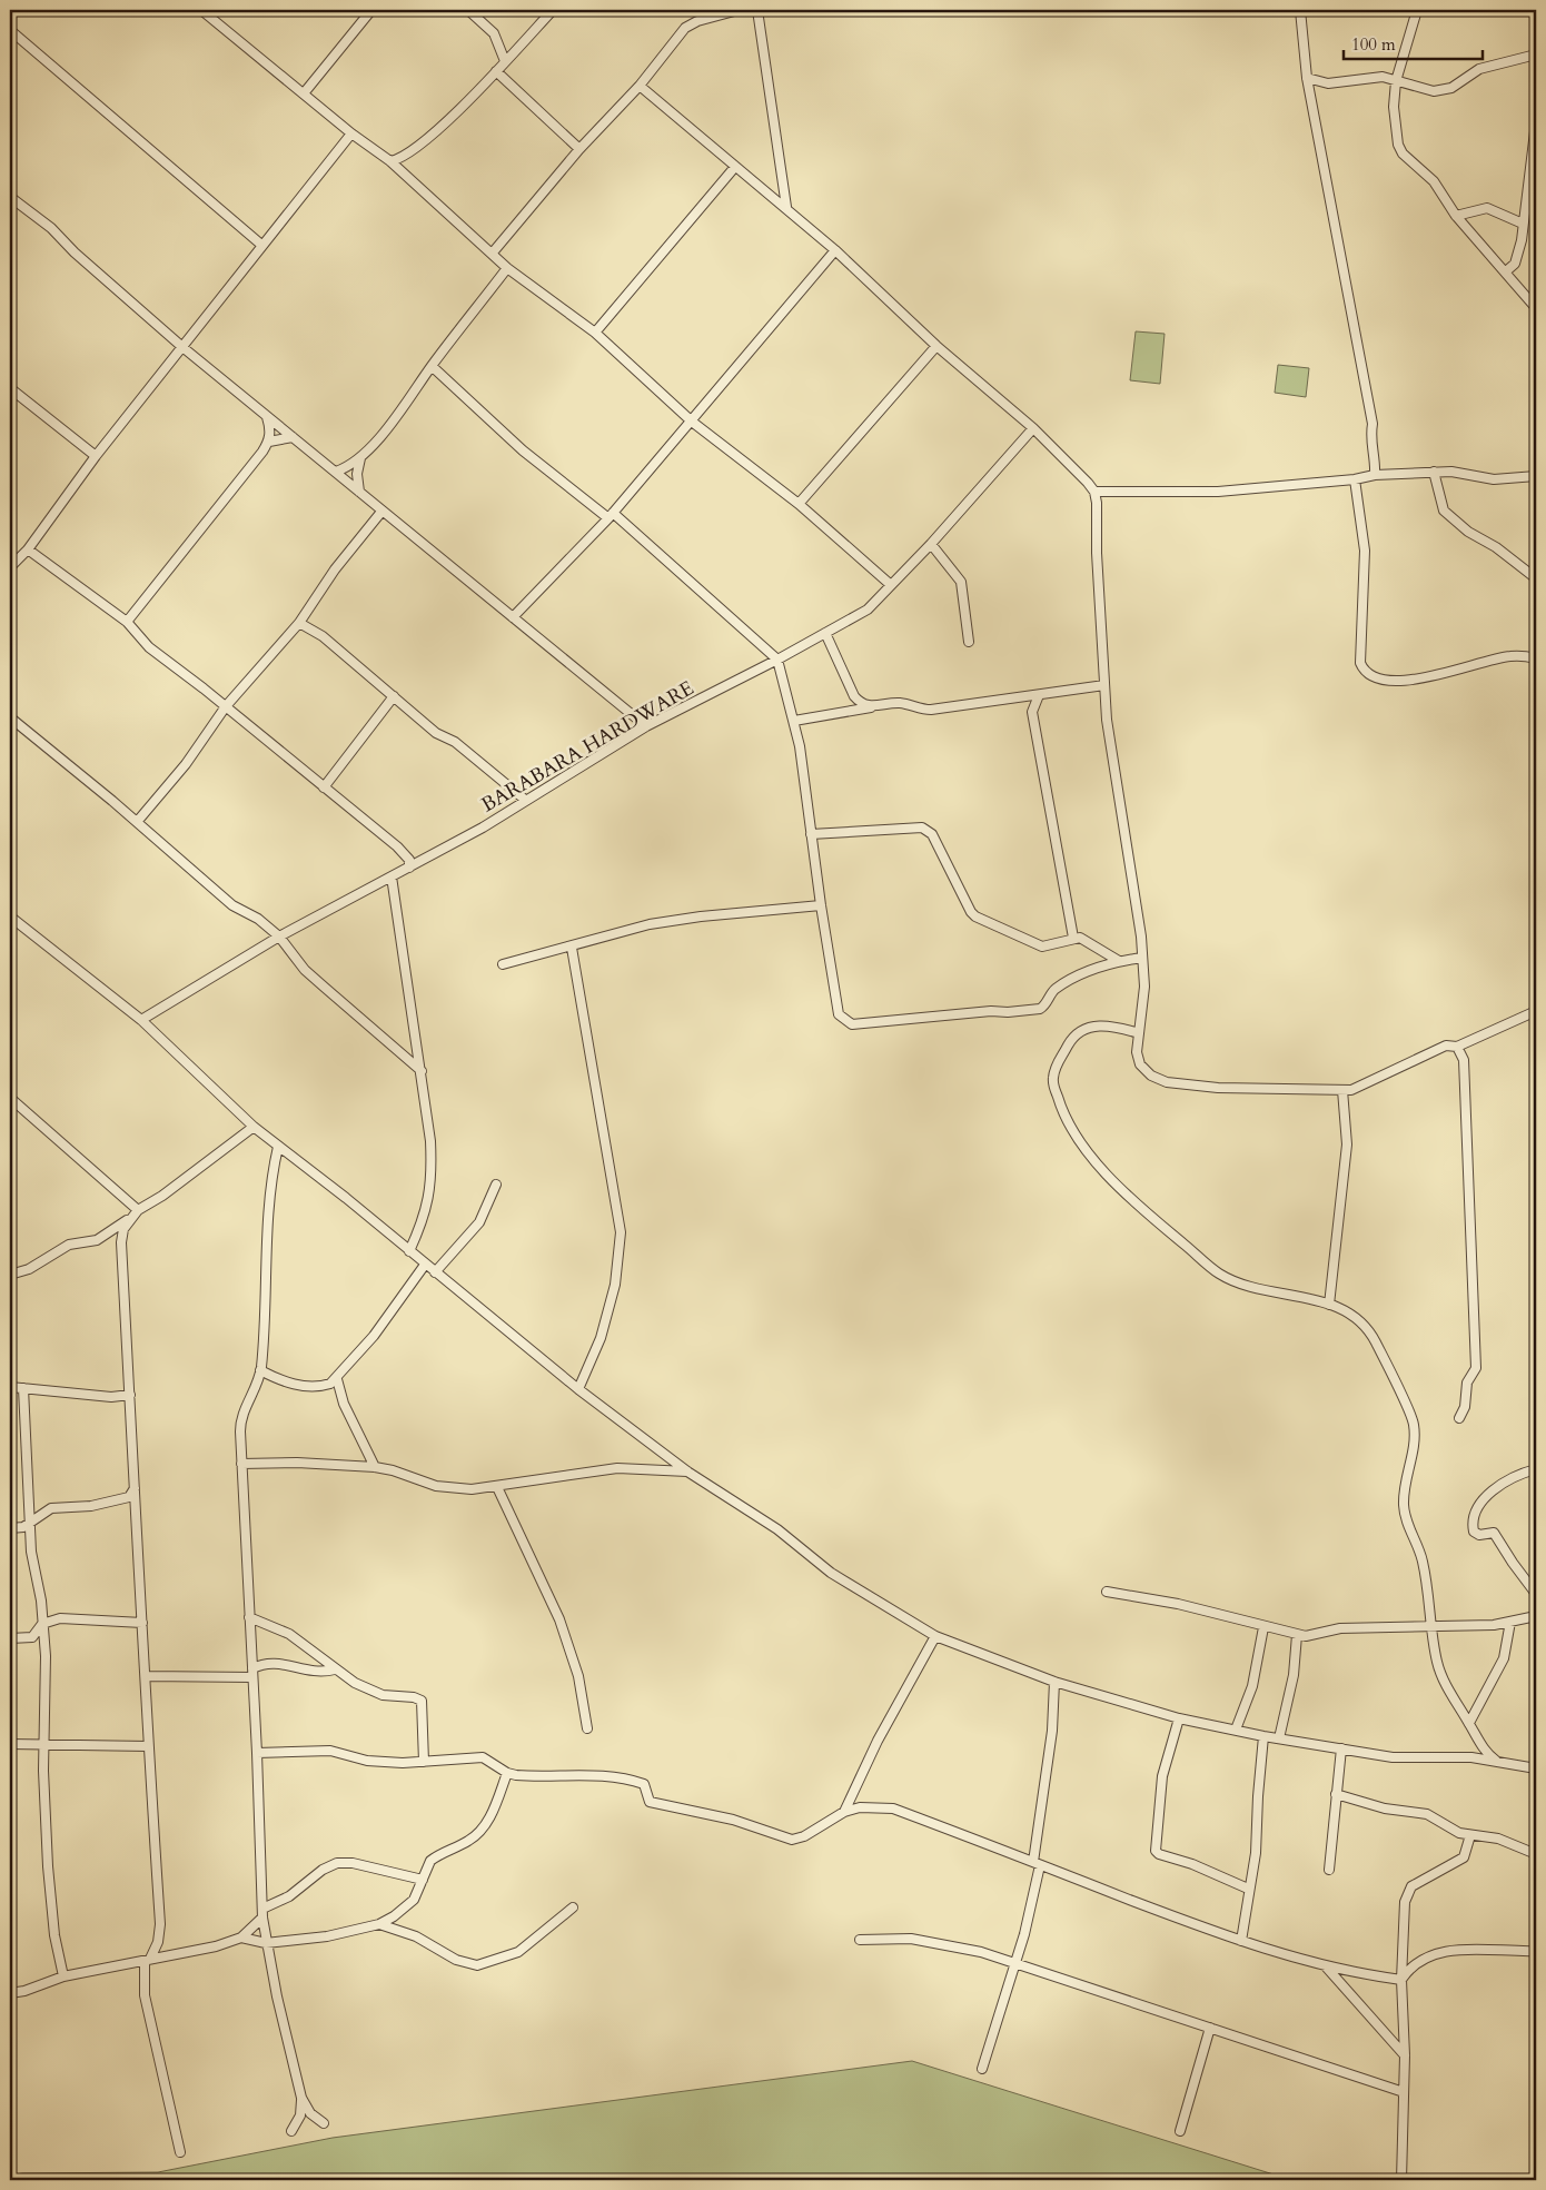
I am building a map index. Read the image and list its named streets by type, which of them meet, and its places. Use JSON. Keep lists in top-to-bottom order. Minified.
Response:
{"streets":{"street":["BARABARA HARDWARE"]},"scale_bar":"100 m"}
